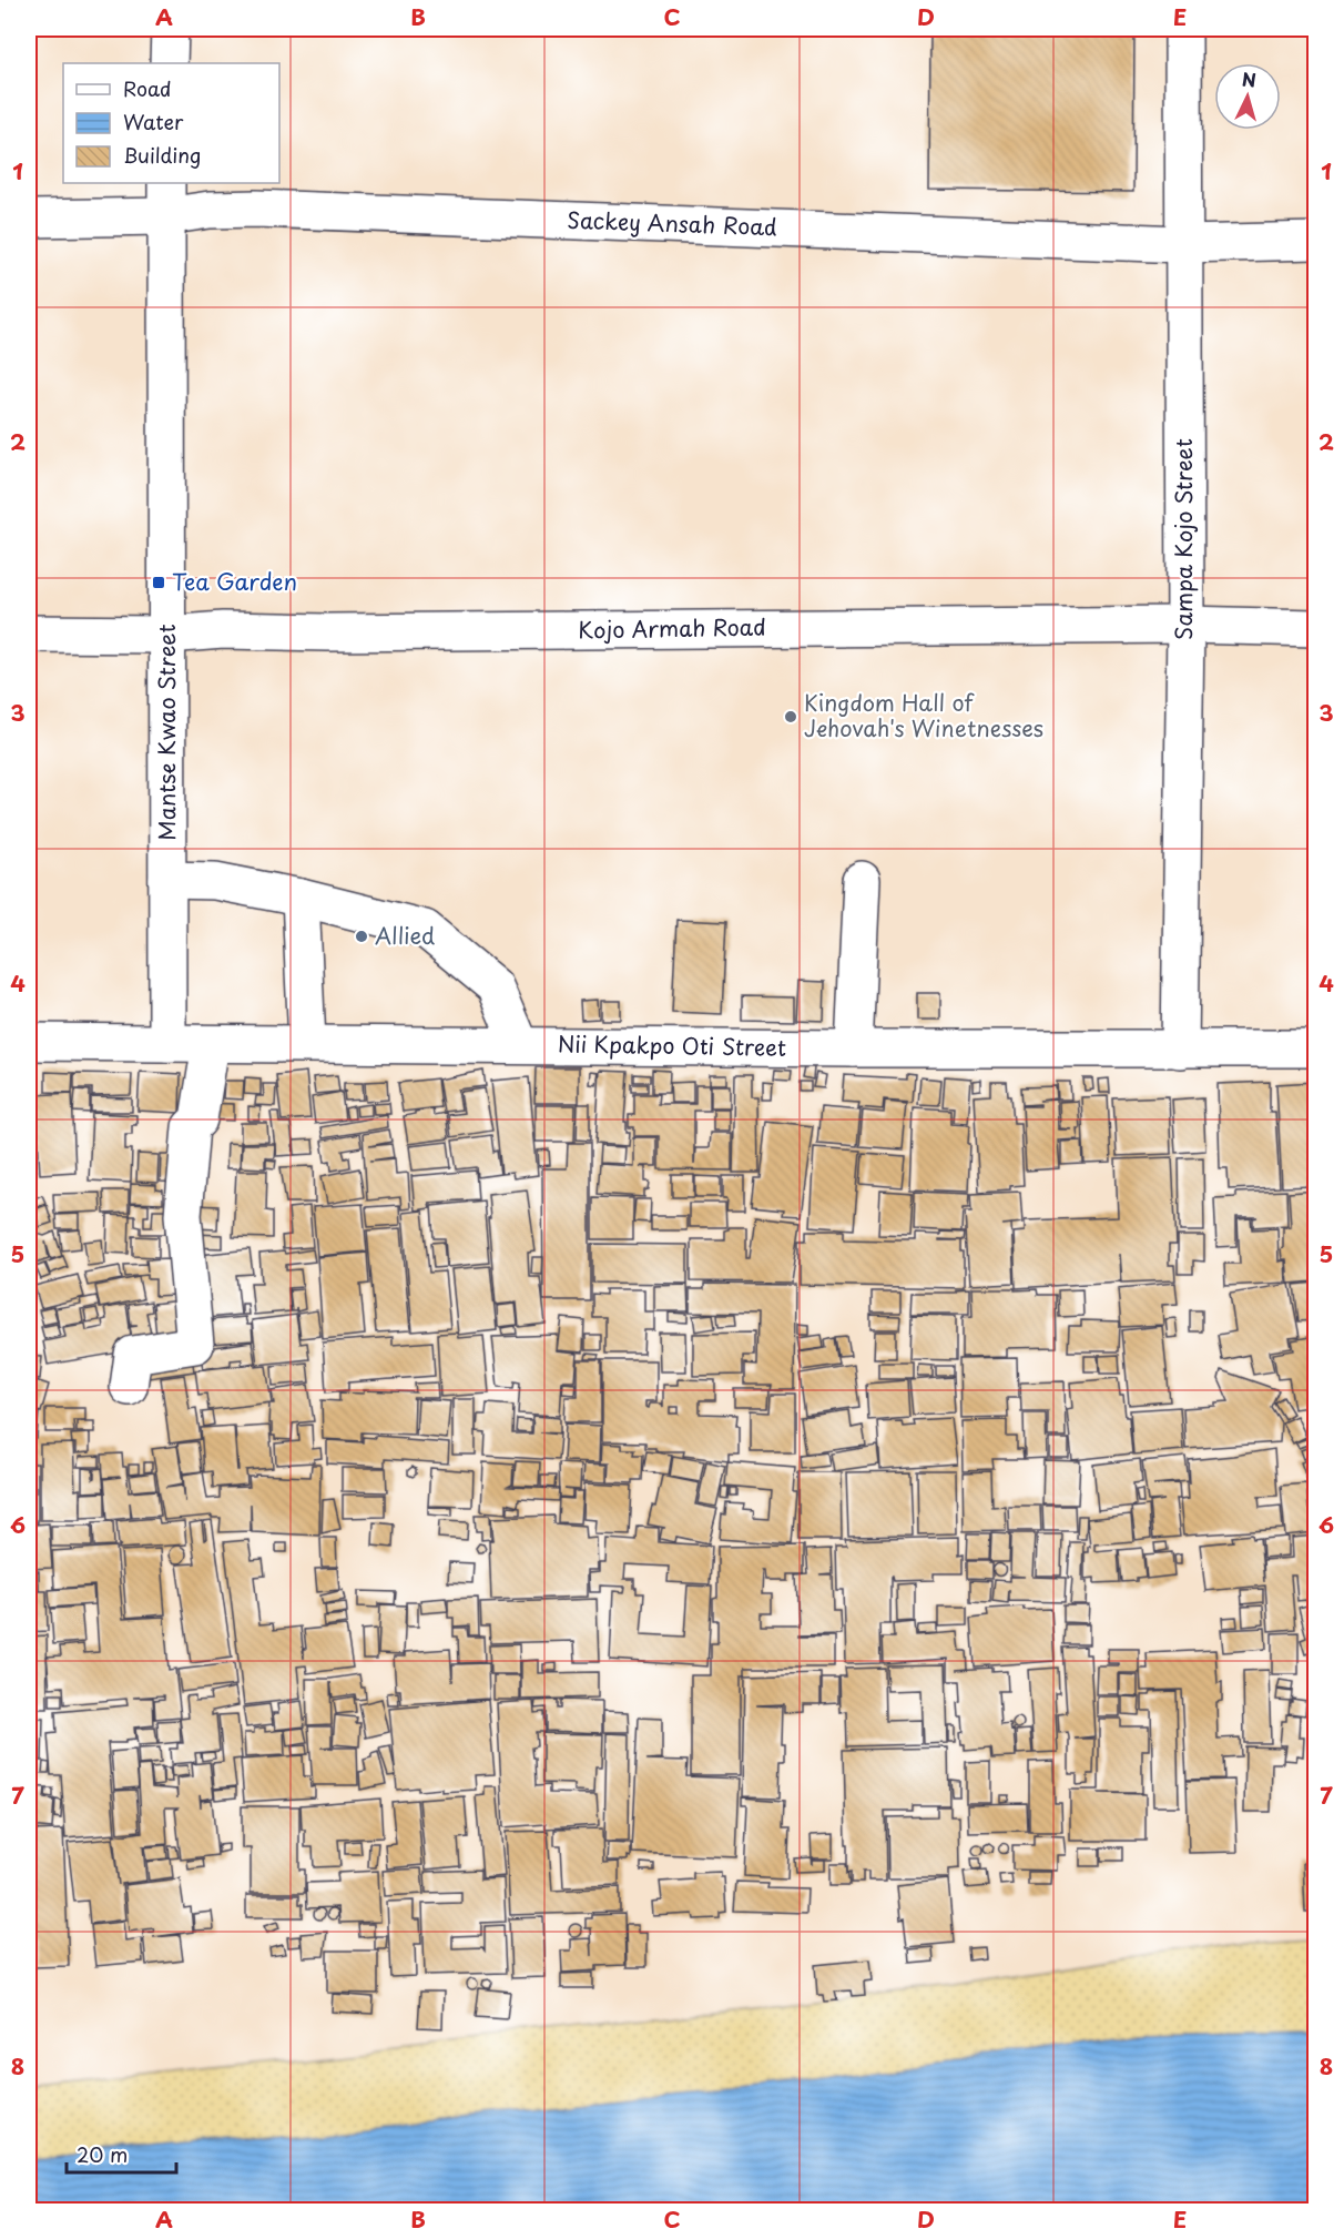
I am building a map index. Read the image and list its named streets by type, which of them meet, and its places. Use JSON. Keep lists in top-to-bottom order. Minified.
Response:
{"streets":{"street":["Sackey Ansah Road","Sampa Kojo Street","Kojo Armah Road","Mantse Kwao Street","Nii Kpakpo Oti Street"]},"crossings":[["Sackey Ansah Road","Sampa Kojo Street"],["Sackey Ansah Road","Mantse Kwao Street"],["Sampa Kojo Street","Kojo Armah Road"],["Sampa Kojo Street","Nii Kpakpo Oti Street"],["Kojo Armah Road","Mantse Kwao Street"],["Mantse Kwao Street","Nii Kpakpo Oti Street"]],"places":{"transit":["Tea Garden"],"other":["Kingdom Hall of Jehovah's Winetnesses","Allied"]},"legend":["Road","Water","Building"],"scale_bar":"20 m","north":"top","grid":{"columns":["A","B","C","D","E"],"rows":["1","2","3","4","5","6","7","8"]}}
